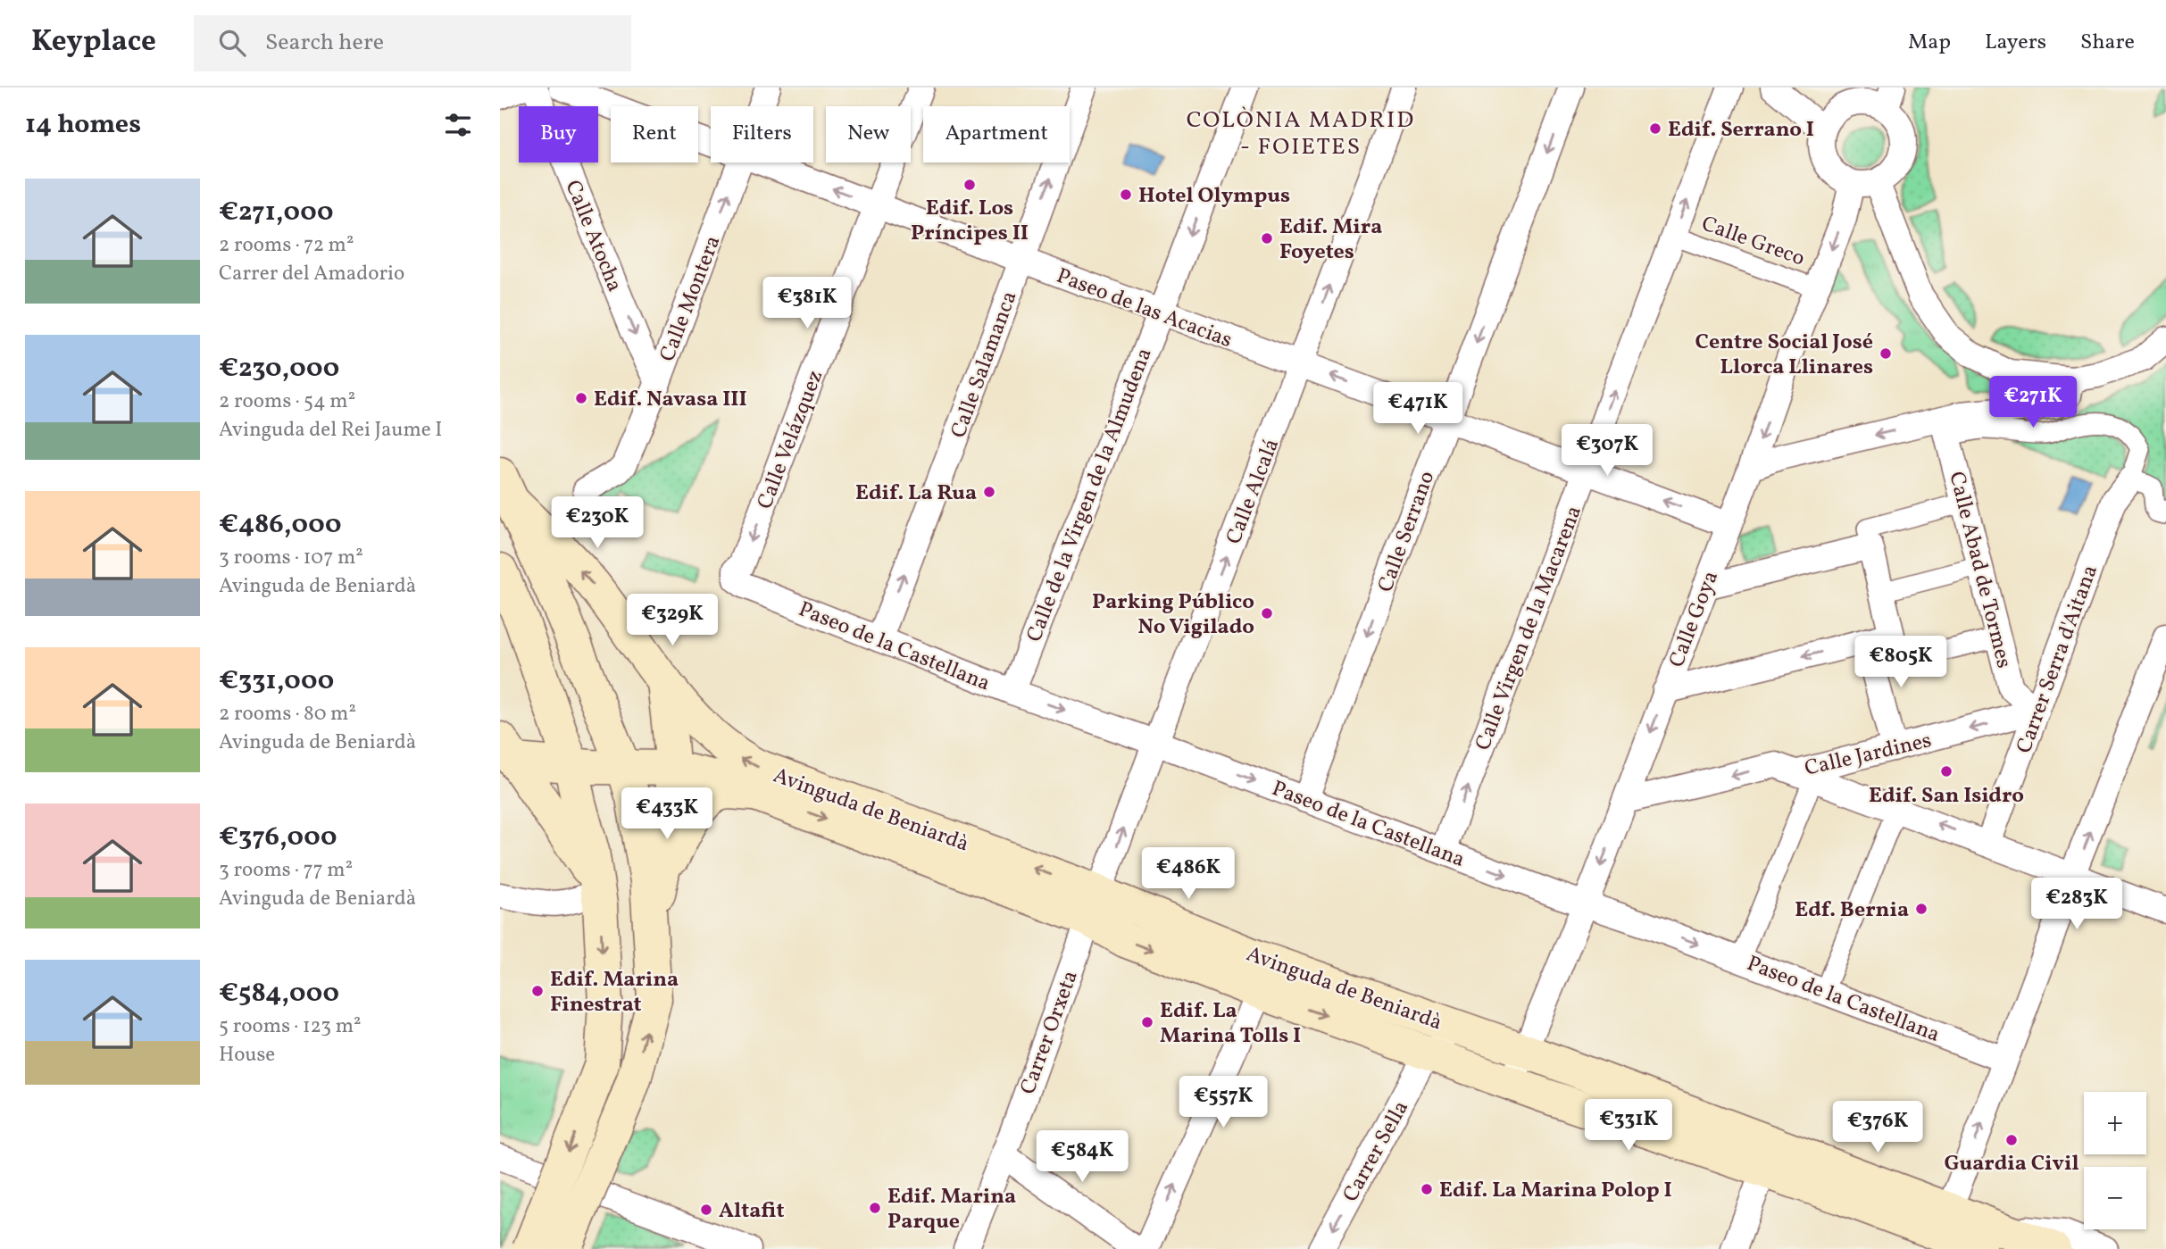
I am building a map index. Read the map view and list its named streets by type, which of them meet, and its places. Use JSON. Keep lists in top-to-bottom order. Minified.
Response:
{"streets":{"main road":["Avinguda de Beniardà"],"street":["Calle Atocha","Calle Greco","Calle Montera","Paseo de las Acacias","Calle Salamanca","Calle Velázquez","Calle Alcalá","Calle de la Virgen de la Almudena","Calle Serrano","Calle Abad de Tormes","Calle Goya","Calle Virgen de la Macarena","Paseo de la Castellana","Carrer Serra d'Aitana","Calle Jardines","Carrer Orxeta","Carrer Sella"]},"crossings":[["Calle Atocha","Calle Montera"],["Calle Greco","Calle Goya"],["Calle Greco","Calle Virgen de la Macarena"],["Paseo de las Acacias","Calle Salamanca"],["Paseo de las Acacias","Calle Velázquez"],["Paseo de las Acacias","Calle Alcalá"],["Paseo de las Acacias","Calle de la Virgen de la Almudena"],["Paseo de las Acacias","Calle Serrano"],["Paseo de las Acacias","Calle Goya"],["Paseo de las Acacias","Calle Virgen de la Macarena"],["Calle Salamanca","Paseo de la Castellana"],["Calle Velázquez","Paseo de la Castellana"],["Calle Alcalá","Paseo de la Castellana"],["Calle Alcalá","Avinguda de Beniardà"],["Calle Alcalá","Carrer Orxeta"],["Calle de la Virgen de la Almudena","Paseo de la Castellana"],["Calle Serrano","Paseo de la Castellana"],["Calle Abad de Tormes","Carrer Serra d'Aitana"],["Calle Abad de Tormes","Calle Jardines"],["Calle Goya","Paseo de la Castellana"],["Calle Goya","Calle Jardines"],["Calle Goya","Avinguda de Beniardà"],["Calle Virgen de la Macarena","Paseo de la Castellana"],["Carrer Serra d'Aitana","Calle Jardines"],["Avinguda de Beniardà","Carrer Orxeta"],["Avinguda de Beniardà","Carrer Sella"]],"one_way":["Calle Atocha","Calle Montera","Paseo de las Acacias","Calle Salamanca","Calle Velázquez","Calle Alcalá","Calle de la Virgen de la Almudena","Calle Serrano","Calle Virgen de la Macarena","Paseo de la Castellana"],"districts":["COLÒNIA MADRID - FOIETES"],"places":["Edif. Serrano I","Edif. Los Príncipes II","Hotel Olympus","Edif. Mira Foyetes","Centre Social José Llorca Llinares","Edif. Navasa III","Edif. La Rua","Parking Público No Vigilado","Edif. San Isidro","Edf. Bernia","Edif. Marina Finestrat","Edif. La Marina Tolls I","Guardia Civil","Edif. La Marina Polop I","Edif. Marina Parque","Altafit"],"page":{"header":"Keyplace","search":"Search here","nav":["Map","Layers","Share"],"heading":"14 homes","chip":["Buy","Rent","Filters","New","Apartment"],"list":[{"name":"€271,000","note":"2 rooms · 72 m² · Carrer del Amadorio"},{"name":"€230,000","note":"2 rooms · 54 m² · Avinguda del Rei Jaume I"},{"name":"€486,000","note":"3 rooms · 107 m² · Avinguda de Beniardà"},{"name":"€331,000","note":"2 rooms · 80 m² · Avinguda de Beniardà"},{"name":"€376,000","note":"3 rooms · 77 m² · Avinguda de Beniardà"},{"name":"€584,000","note":"5 rooms · 123 m² · House"}],"price":["€381K","€271K","€471K","€307K","€230K","€329K","€805K","€433K","€486K","€283K","€557K","€331K","€376K","€584K"],"map_buttons":["+","−"]}}
